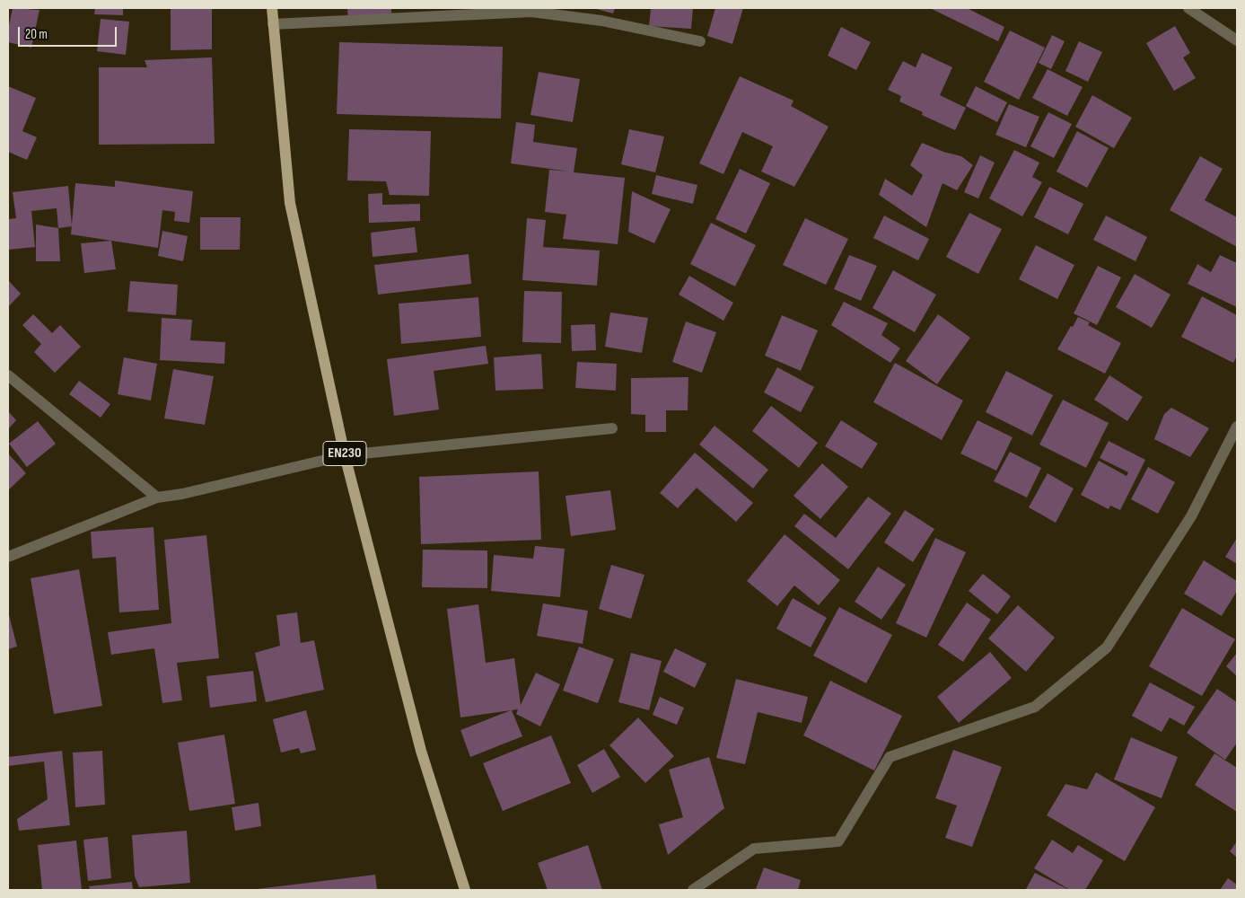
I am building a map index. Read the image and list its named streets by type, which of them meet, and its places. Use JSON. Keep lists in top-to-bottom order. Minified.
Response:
{"streets":{"main road":["EN230"]},"scale_bar":"20 m"}
